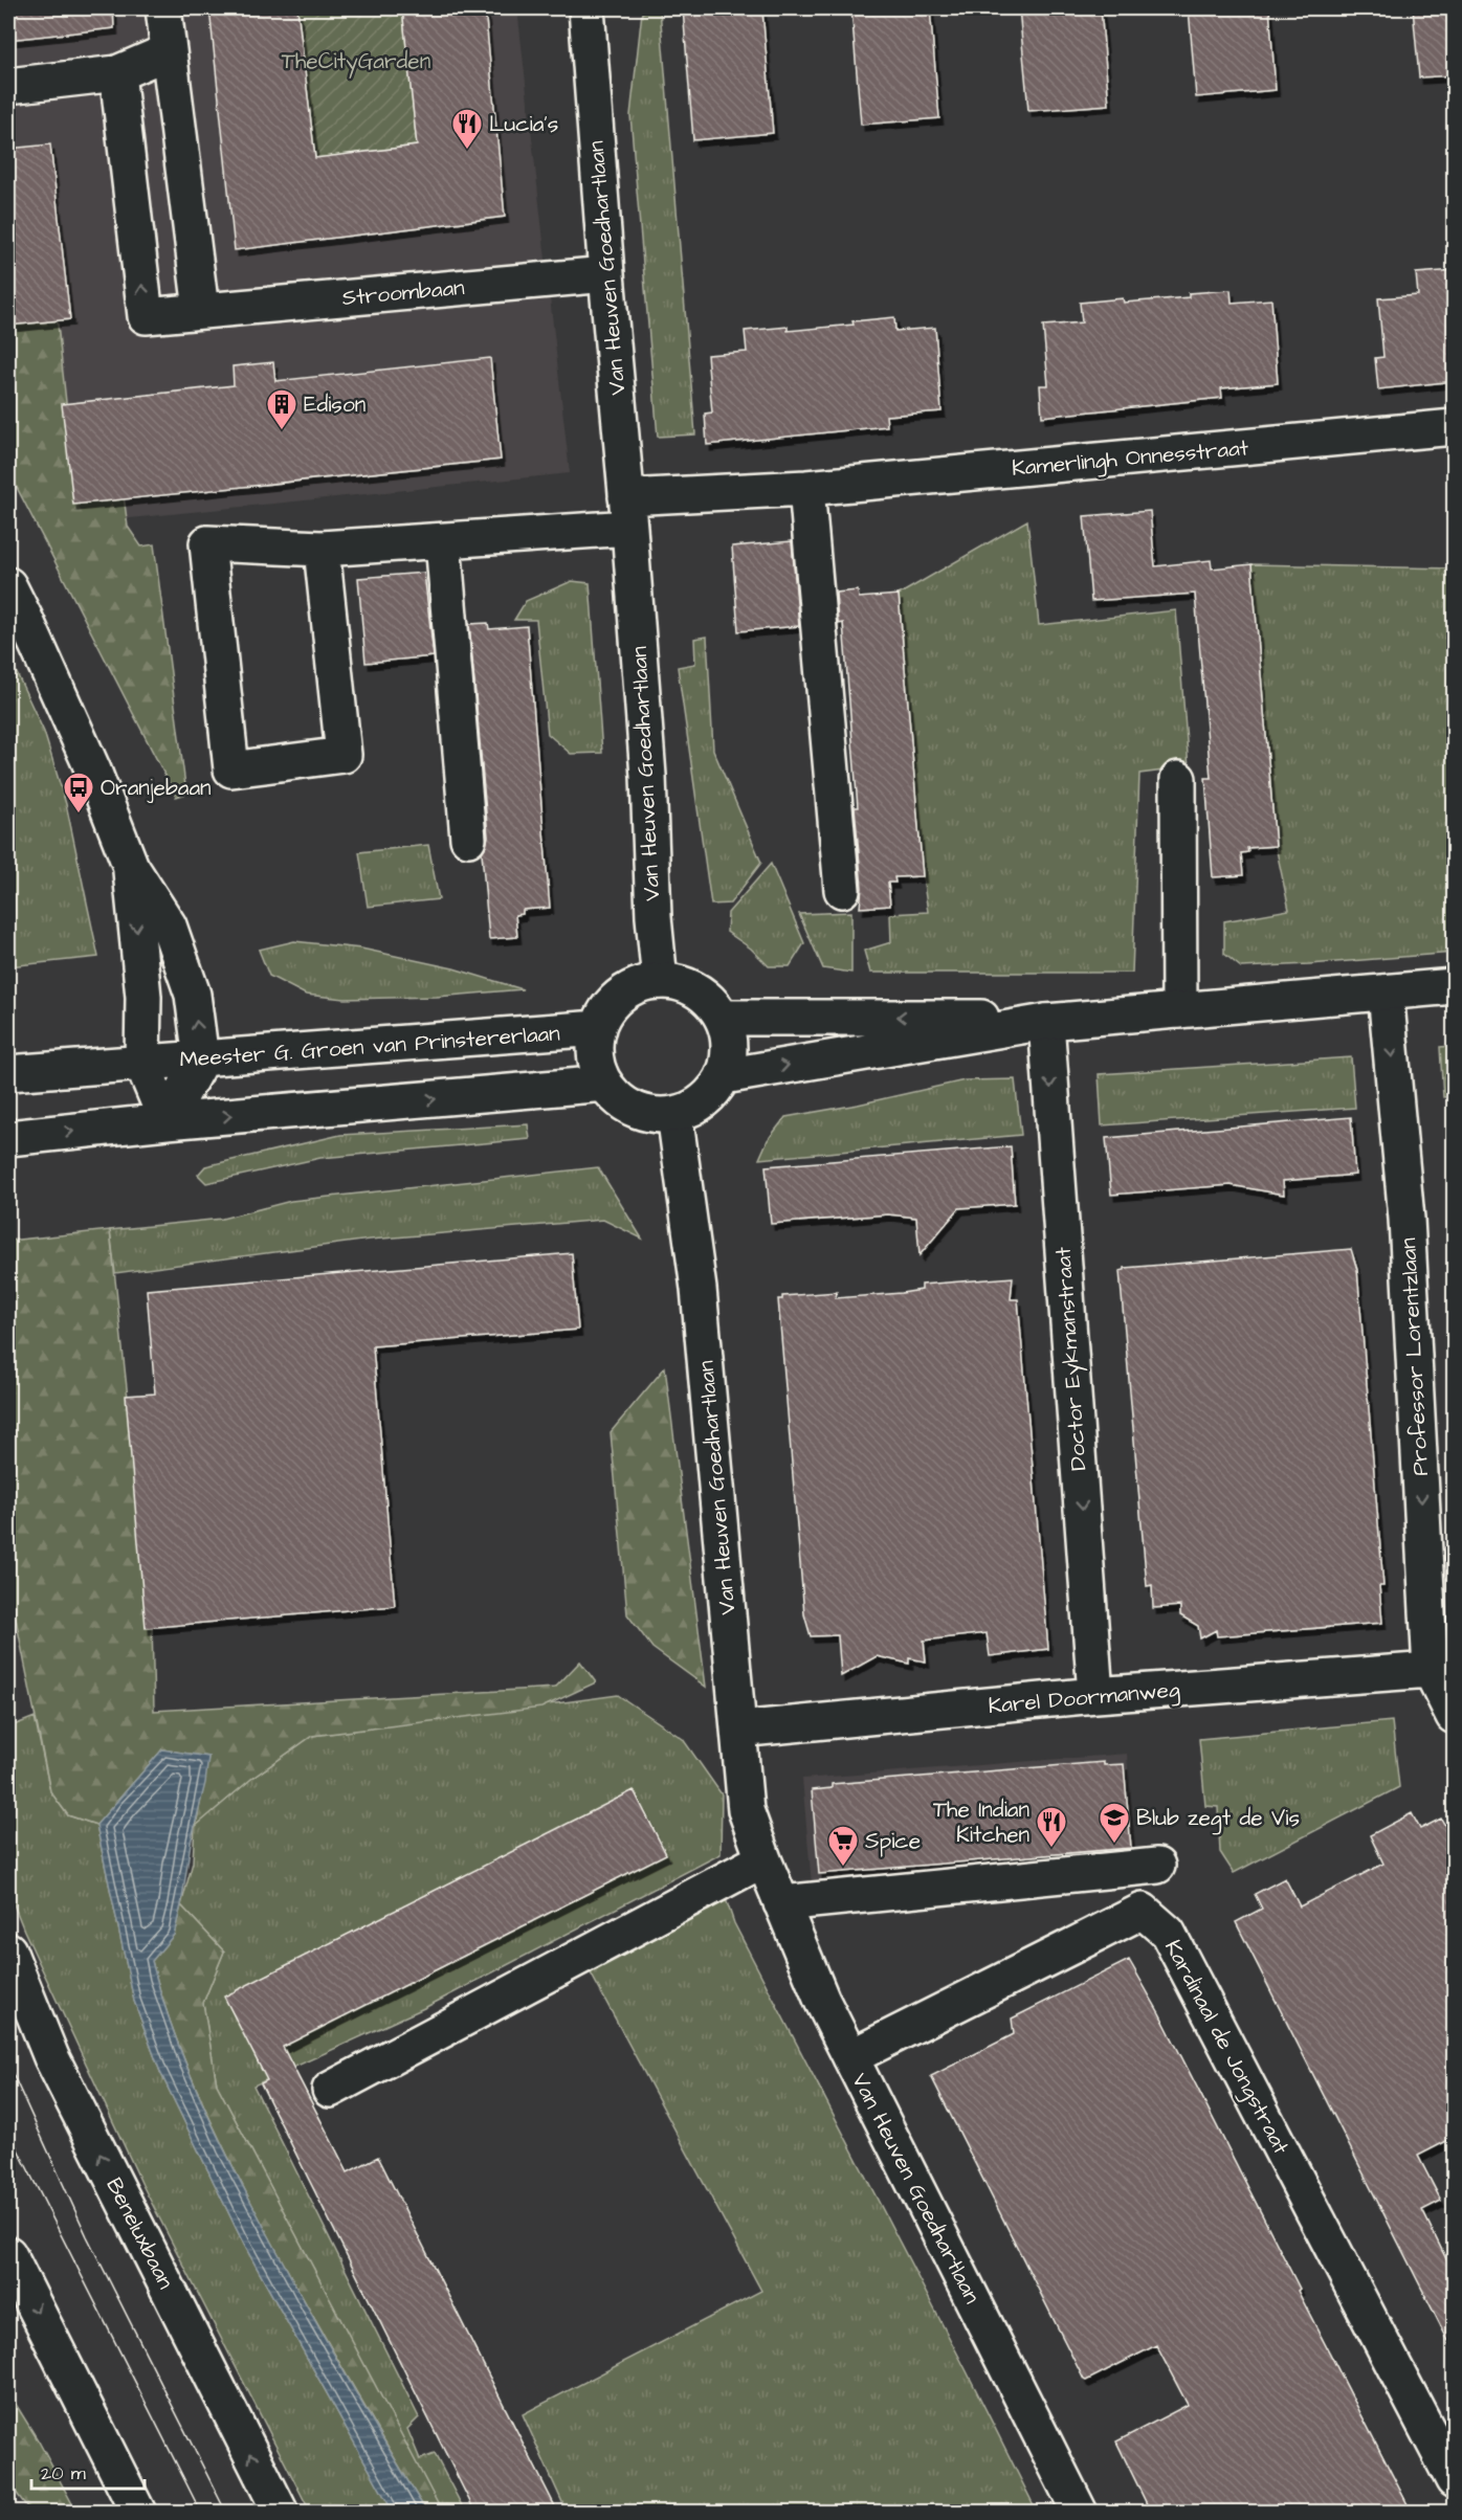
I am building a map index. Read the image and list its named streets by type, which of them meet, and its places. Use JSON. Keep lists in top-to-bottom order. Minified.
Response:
{"streets":{"street":["Van Heuven Goedhartlaan","Stroombaan","Kamerlingh Onnesstraat","Meester G. Groen van Prinstererlaan","Professor Lorentzlaan","Doctor Eykmanstraat","Karel Doormanweg","Kardinaal de Jongstraat","Beneluxbaan"]},"crossings":[["Van Heuven Goedhartlaan","Stroombaan"],["Van Heuven Goedhartlaan","Kamerlingh Onnesstraat"],["Van Heuven Goedhartlaan","Meester G. Groen van Prinstererlaan"],["Van Heuven Goedhartlaan","Karel Doormanweg"],["Van Heuven Goedhartlaan","Kardinaal de Jongstraat"],["Professor Lorentzlaan","Karel Doormanweg"],["Doctor Eykmanstraat","Karel Doormanweg"]],"one_way":["Professor Lorentzlaan","Doctor Eykmanstraat"],"parks":["TheCityGarden"],"places":{"restaurant":["Lucia's","The Indian Kitchen"],"building":["Edison"],"bus stop":["Oranjebaan"],"school or university":["Blub zegt de Vis"],"supermarket":["Spice"]},"scale_bar":"20 m"}
